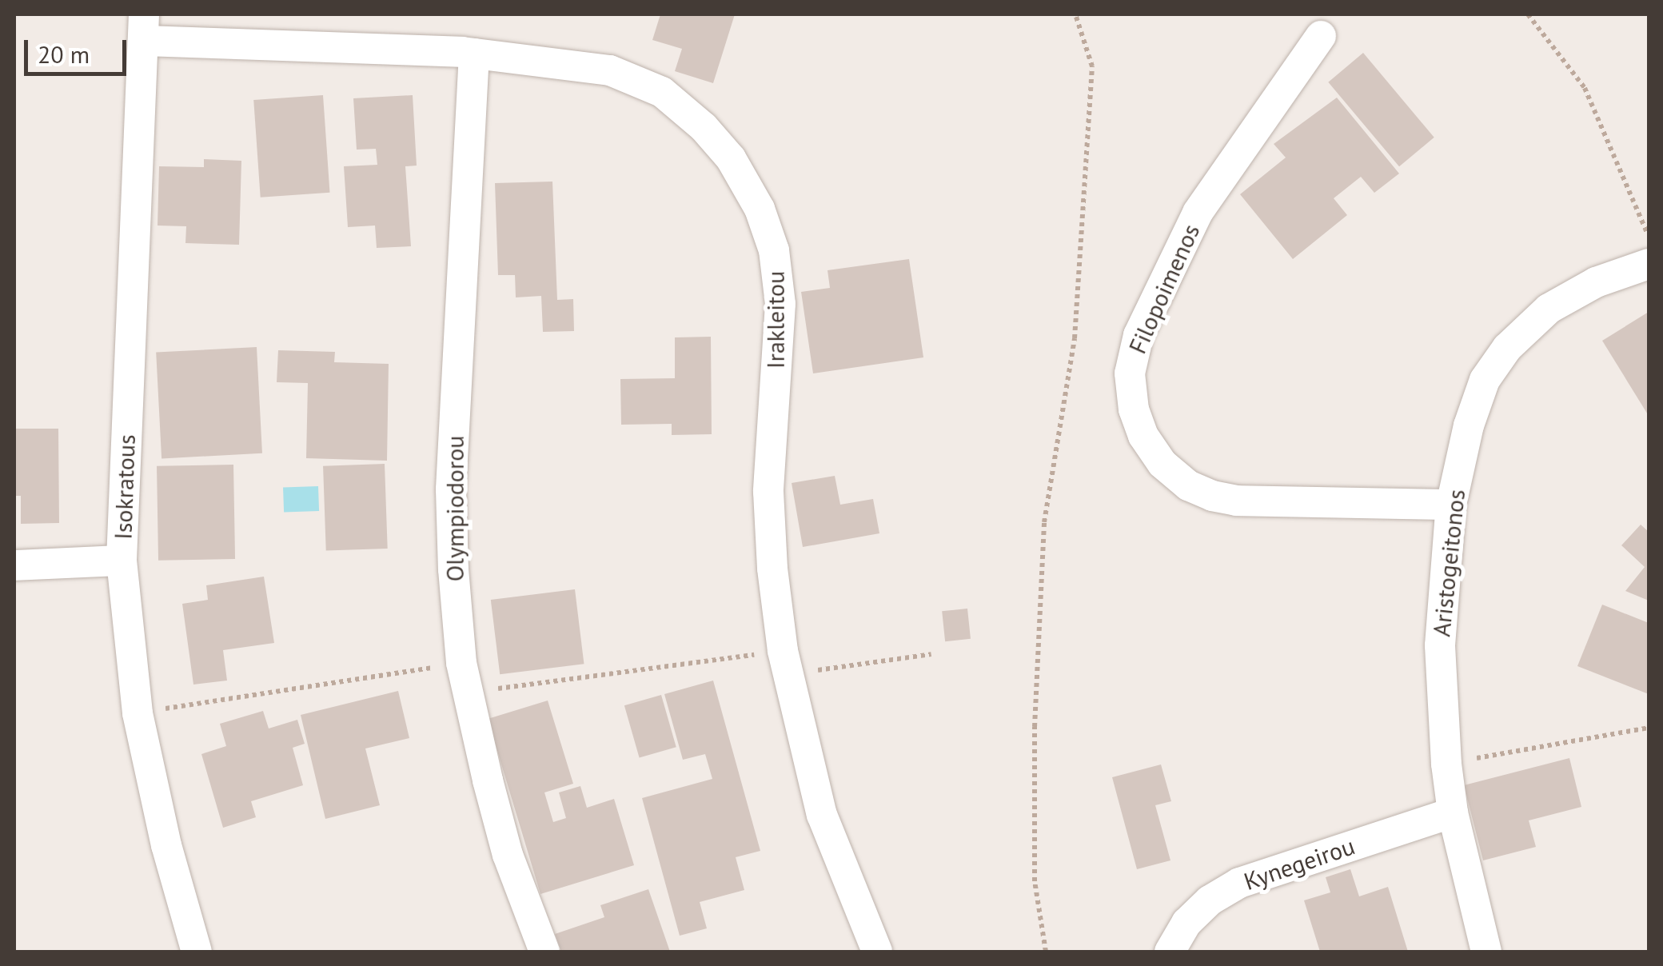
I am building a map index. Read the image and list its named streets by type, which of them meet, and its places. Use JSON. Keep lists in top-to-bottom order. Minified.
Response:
{"streets":{"street":["Filopoimenos","Irakleitou","Isokratous","Olympiodorou","Aristogeitonos","Kynegeirou"]},"crossings":[["Filopoimenos","Aristogeitonos"],["Irakleitou","Isokratous"],["Irakleitou","Olympiodorou"],["Aristogeitonos","Kynegeirou"]],"scale_bar":"20 m"}
